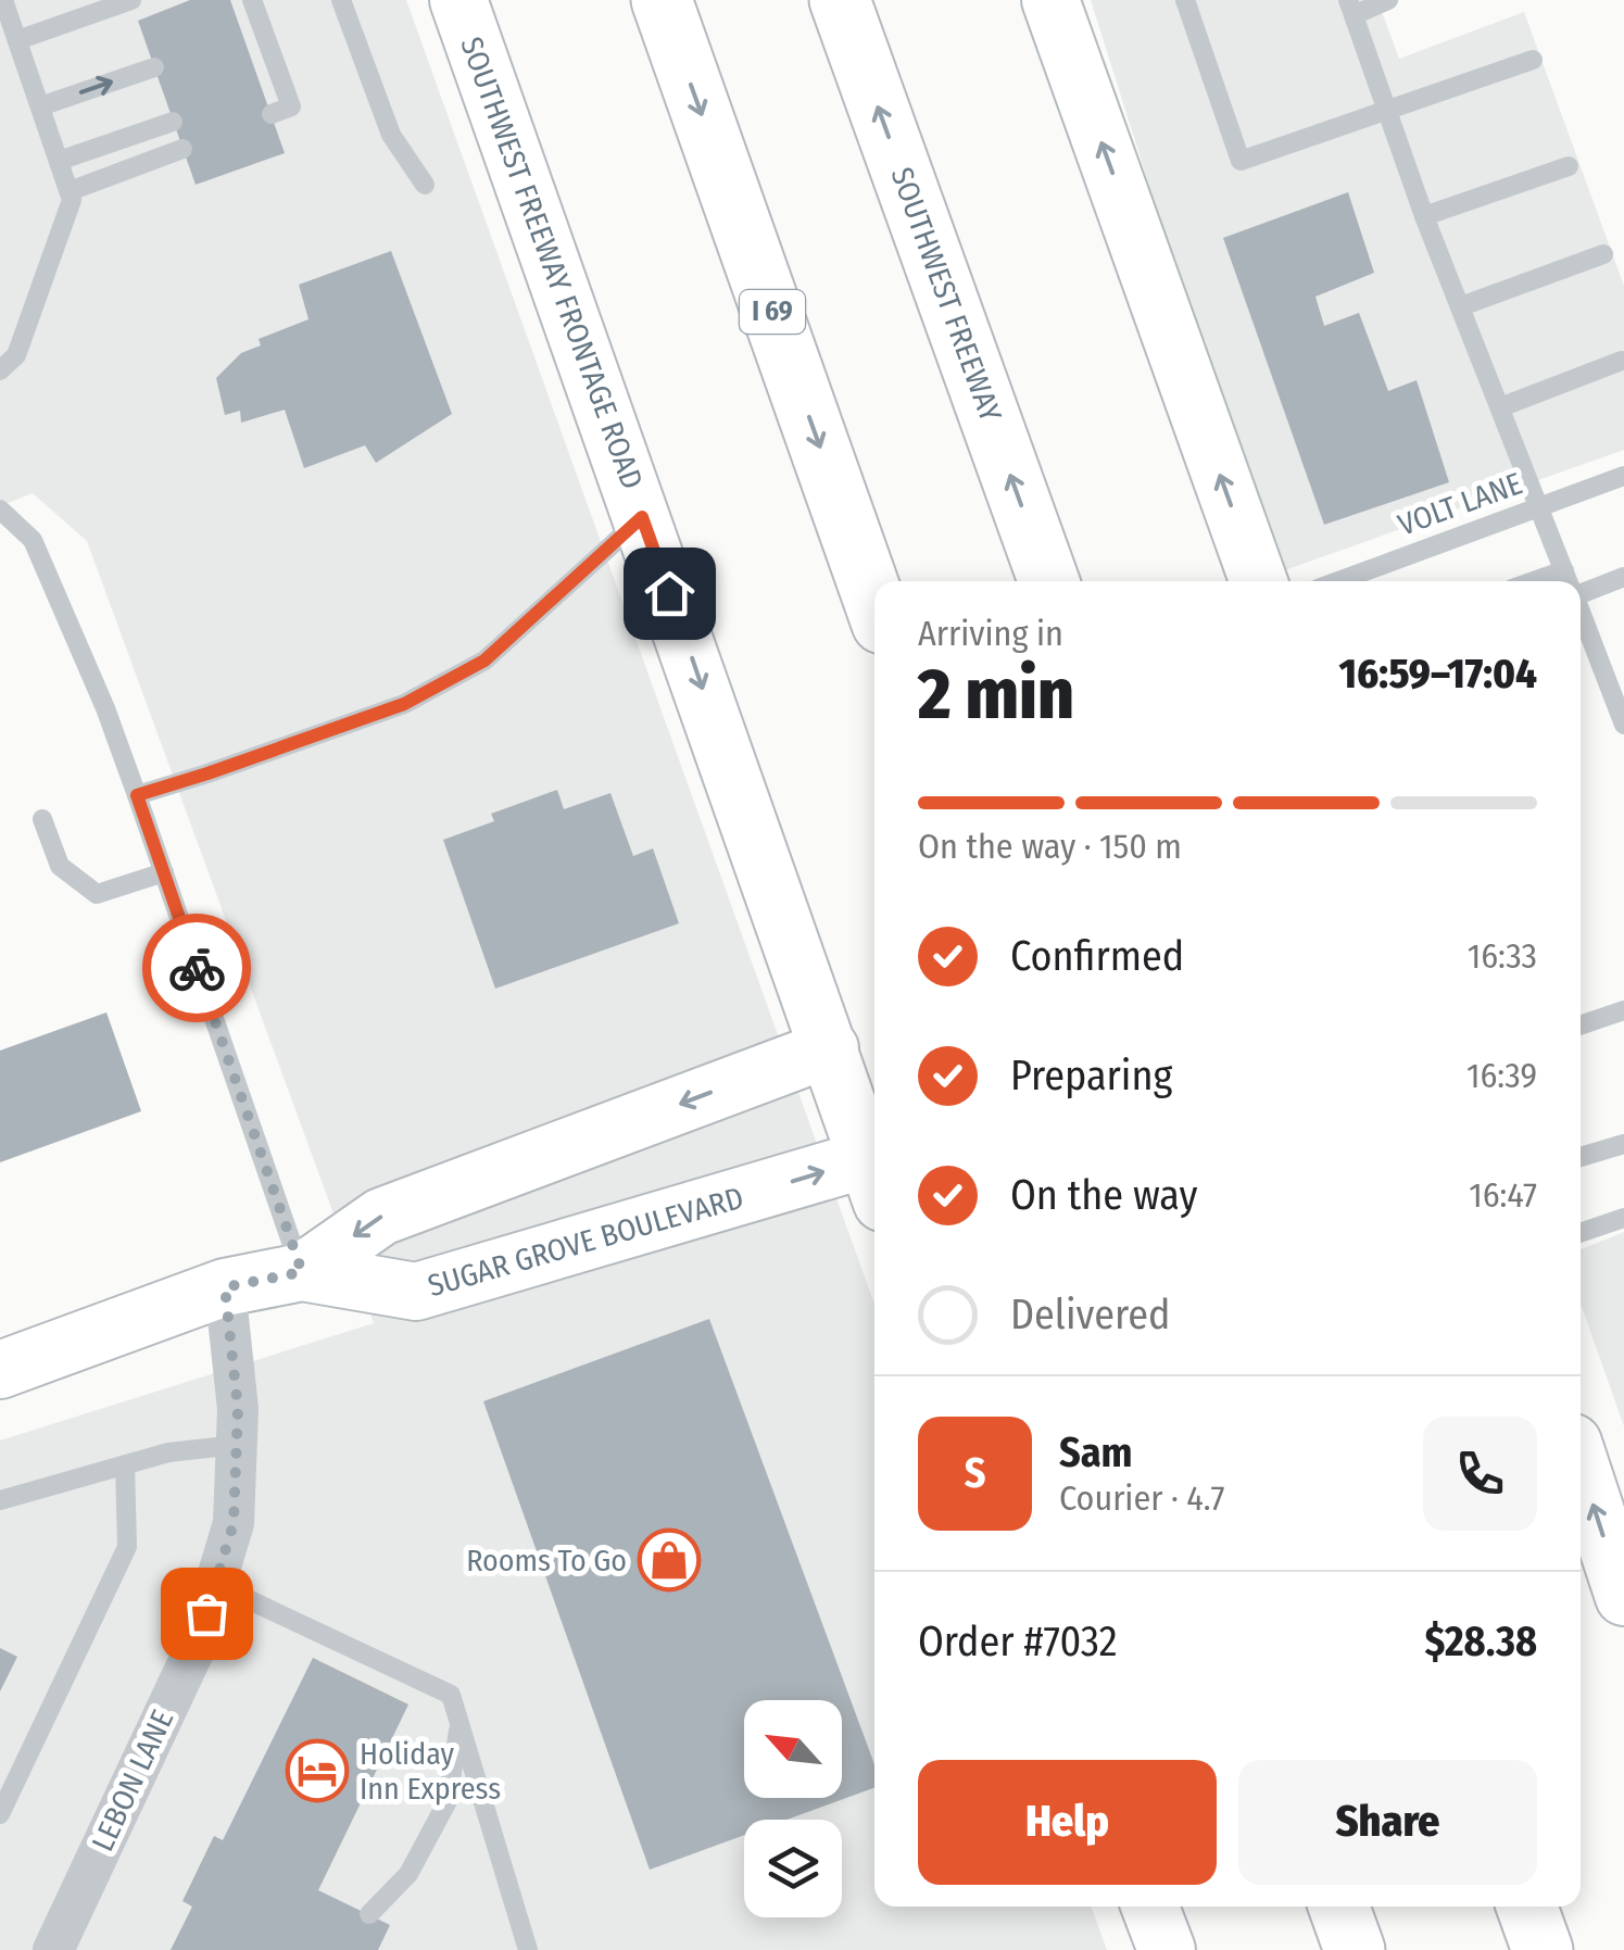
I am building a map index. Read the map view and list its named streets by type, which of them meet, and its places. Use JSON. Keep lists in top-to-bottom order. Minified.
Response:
{"streets":{"highway":["SOUTHWEST FREEWAY","I 69"],"main road":["SOUTHWEST FREEWAY FRONTAGE ROAD","SUGAR GROVE BOULEVARD"],"street":["LEBON LANE"],"lane":["VOLT LANE"]},"crossings":[["SOUTHWEST FREEWAY FRONTAGE ROAD","SUGAR GROVE BOULEVARD"],["SUGAR GROVE BOULEVARD","LEBON LANE"]],"one_way":["SOUTHWEST FREEWAY FRONTAGE ROAD"],"places":{"shop":["Rooms To Go"],"hotel":["Holiday Inn Express"]},"north":"top left","page":{"heading":["2 min","Arriving in","16:59–17:04"],"panel":["Sam","Courier · 4.7","Order #7032","$28.38"],"bar":"On the way · 150 m","list":[["Confirmed","16:33"],["Preparing","16:39"],["On the way","16:47"],"Delivered"],"round":"S","buttons":["Help","Share"]}}
